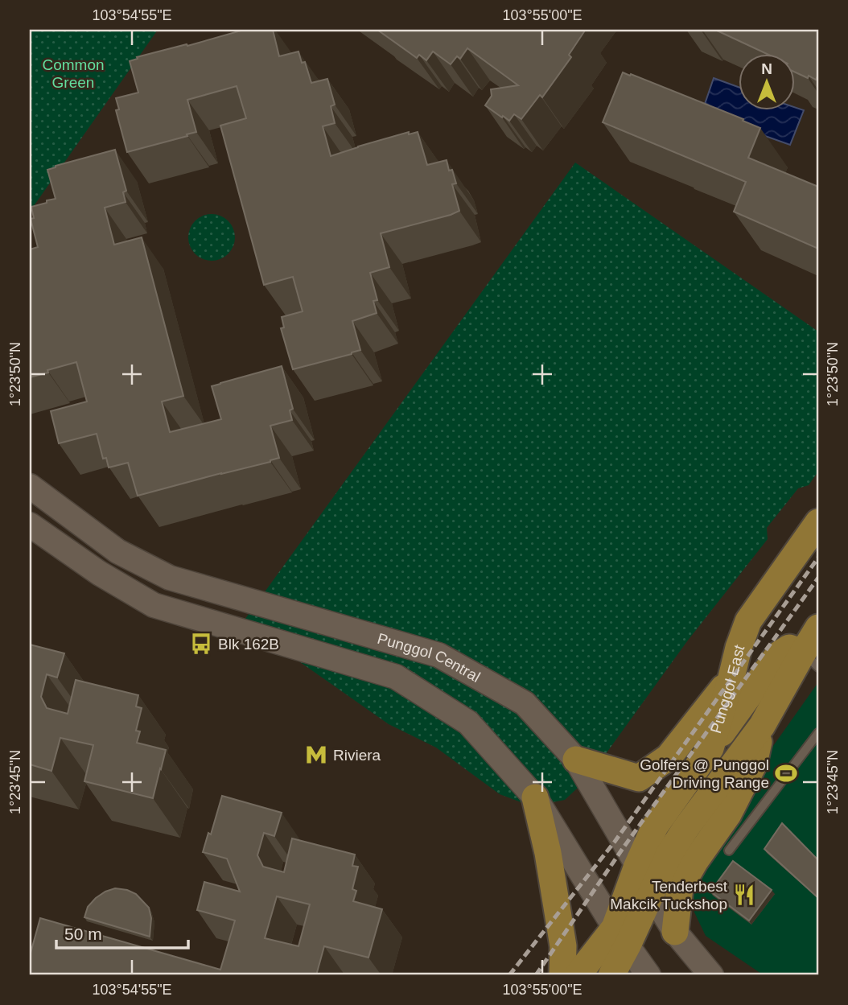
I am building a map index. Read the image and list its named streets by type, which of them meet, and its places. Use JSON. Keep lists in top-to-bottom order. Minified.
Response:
{"streets":{"main road":["Punggol Central","Punggol East"]},"crossings":[["Punggol Central","Punggol East"]],"parks":["Common Green"],"places":{"bus stop":["Blk 162B"],"metro station":["Riviera"],"sports":["Golfers @ Punggol Driving Range"],"restaurant":["Tenderbest Makcik Tuckshop"]},"scale_bar":"50 m","north":"top","coordinates":["103°54'55\"E","103°55'00\"E","1°23'50\"N","1°23'45\"N"]}
